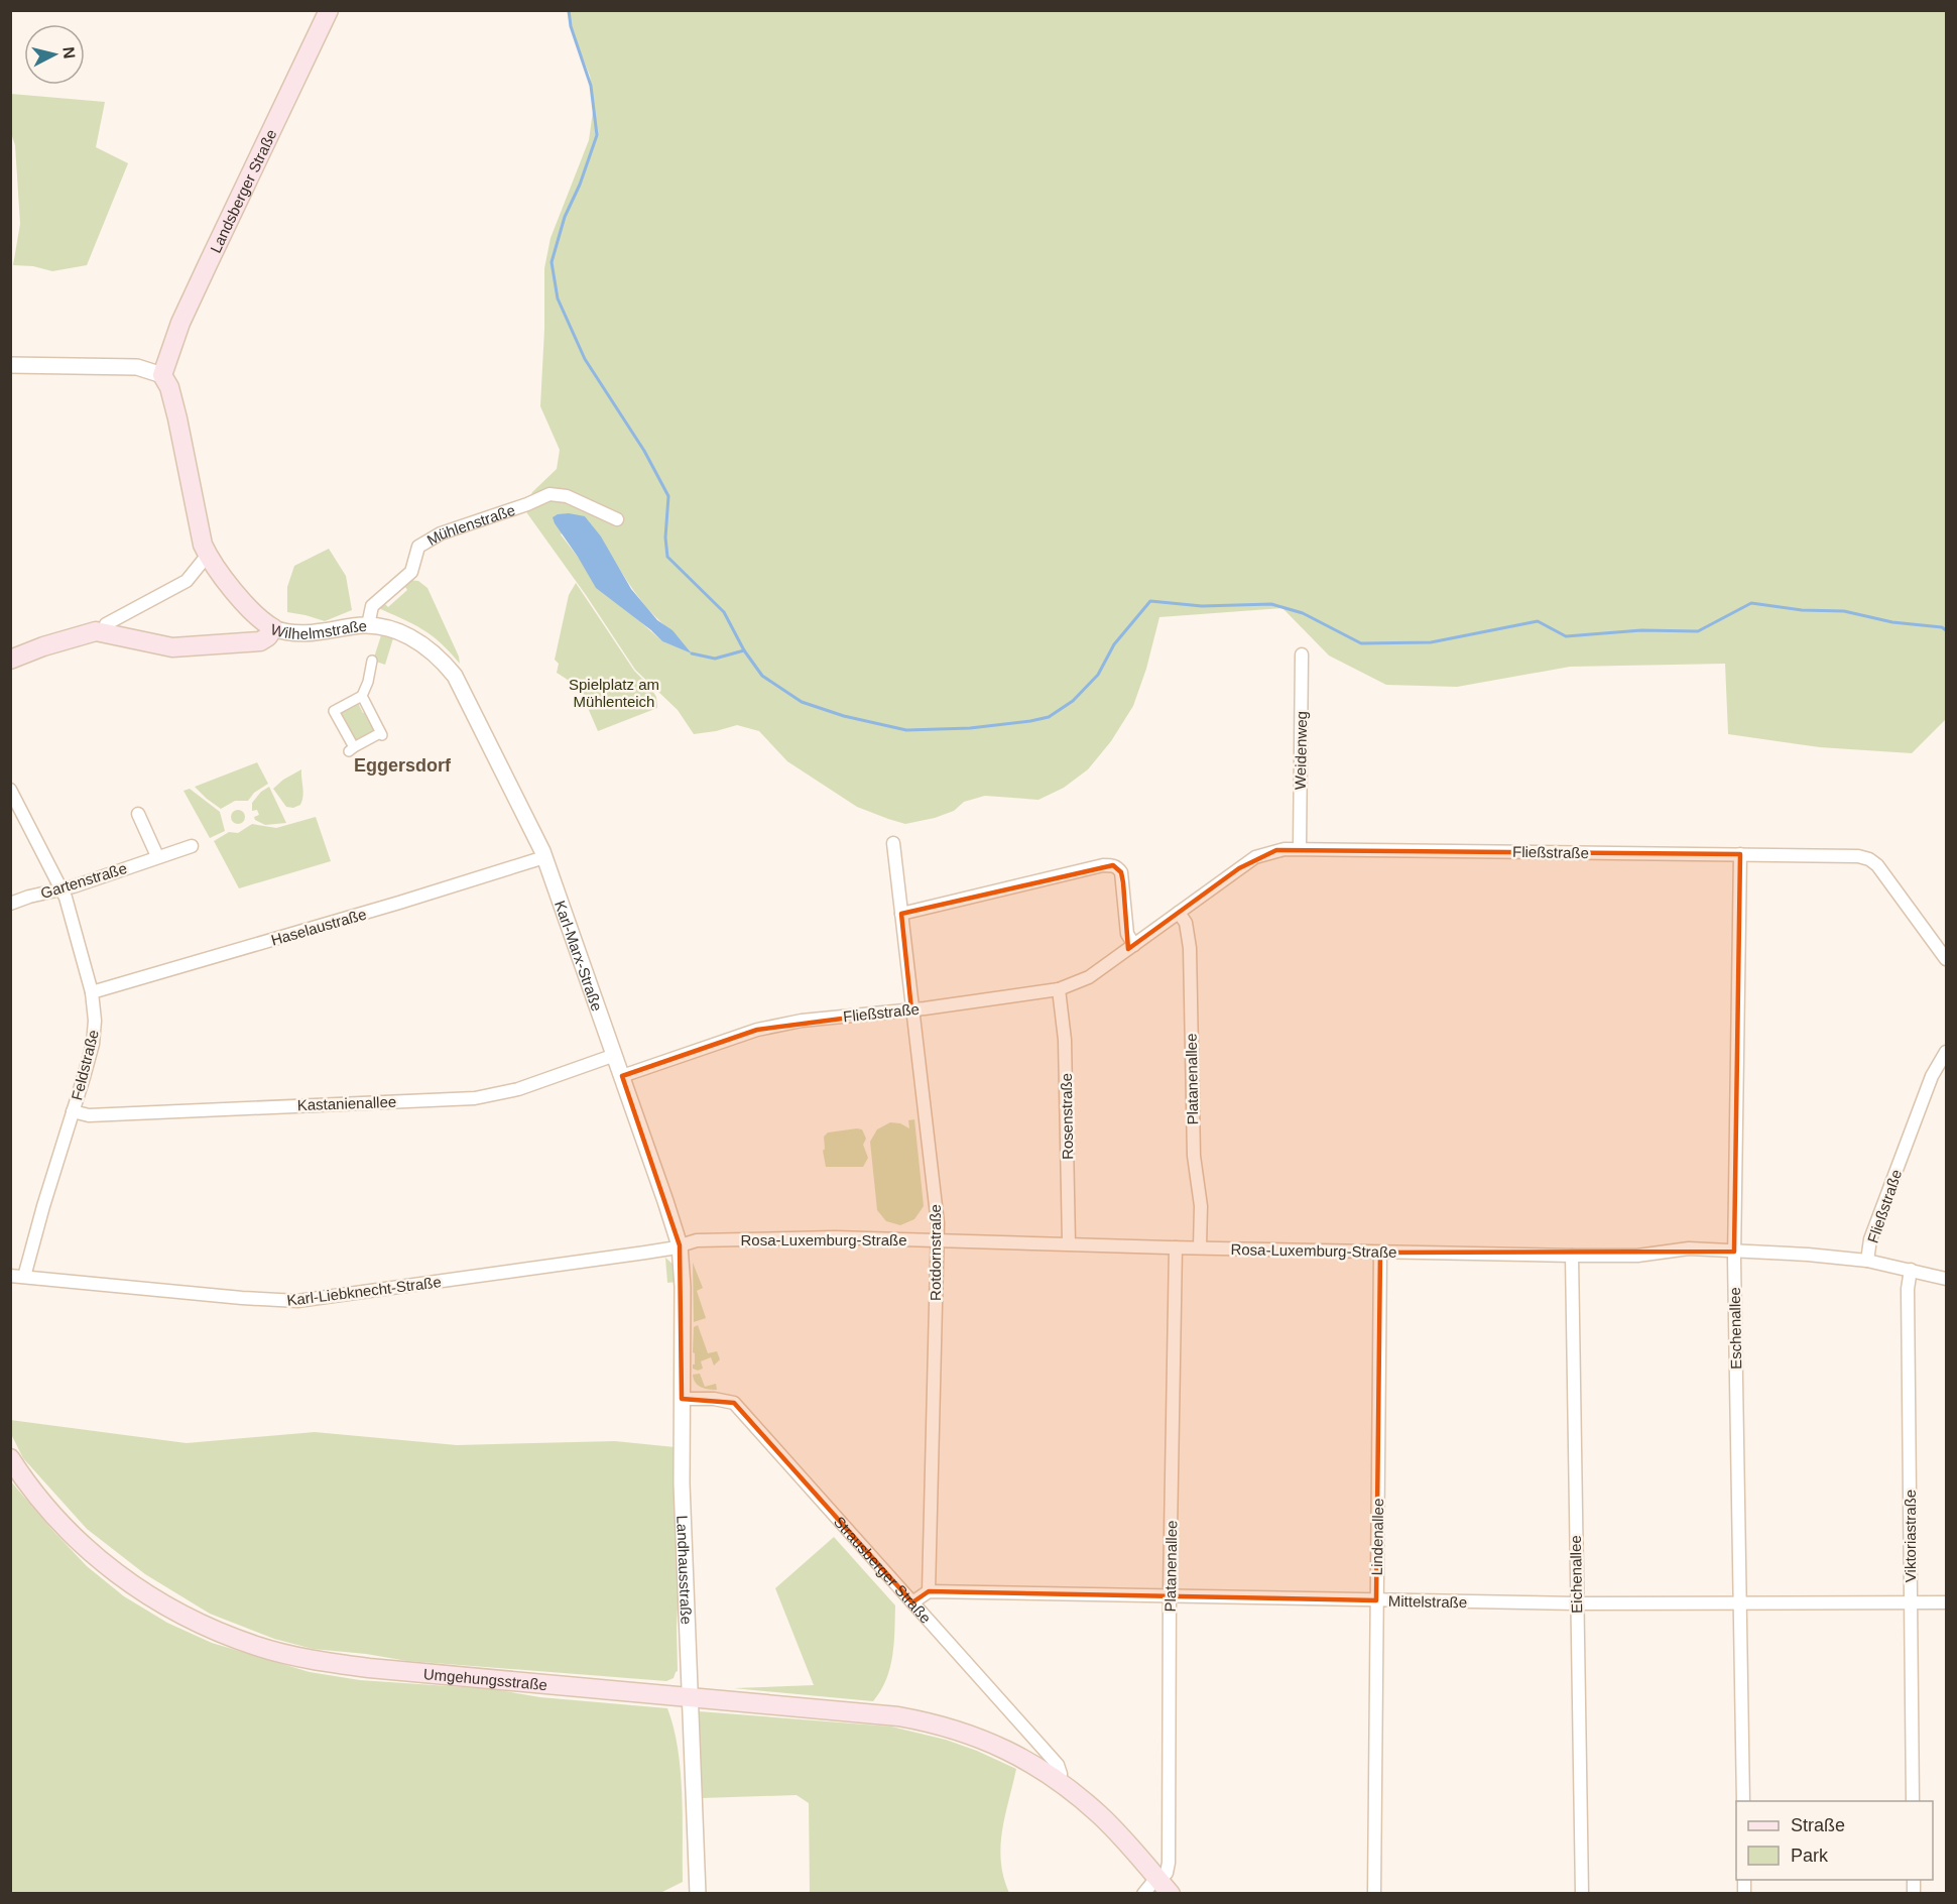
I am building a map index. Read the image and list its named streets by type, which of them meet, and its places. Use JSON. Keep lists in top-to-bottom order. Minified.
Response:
{"streets":{"main road":["Landsberger Straße","Wilhelmstraße","Strausberger Straße","Umgehungsstraße"],"street":["Mühlenstraße","Weidenweg","Fließstraße","Gartenstraße","Haselaustraße","Karl-Marx-Straße","Feldstraße","Platanenallee","Kastanienallee","Rosenstraße","Rosa-Luxemburg-Straße","Rotdornstraße","Karl-Liebknecht-Straße","Eschenallee","Viktoriastraße","Lindenallee","Landhausstraße","Eichenallee","Mittelstraße"]},"crossings":[["Landsberger Straße","Wilhelmstraße"],["Mühlenstraße","Wilhelmstraße"],["Wilhelmstraße","Karl-Marx-Straße"],["Weidenweg","Fließstraße"],["Fließstraße","Karl-Marx-Straße"],["Fließstraße","Platanenallee"],["Fließstraße","Rosenstraße"],["Fließstraße","Rosa-Luxemburg-Straße"],["Fließstraße","Rotdornstraße"],["Fließstraße","Eschenallee"],["Gartenstraße","Feldstraße"],["Haselaustraße","Karl-Marx-Straße"],["Haselaustraße","Feldstraße"],["Karl-Marx-Straße","Kastanienallee"],["Karl-Marx-Straße","Rosa-Luxemburg-Straße"],["Karl-Marx-Straße","Karl-Liebknecht-Straße"],["Karl-Marx-Straße","Landhausstraße"],["Feldstraße","Kastanienallee"],["Feldstraße","Karl-Liebknecht-Straße"],["Platanenallee","Rosa-Luxemburg-Straße"],["Platanenallee","Strausberger Straße"],["Platanenallee","Mittelstraße"],["Rosenstraße","Rosa-Luxemburg-Straße"],["Rosa-Luxemburg-Straße","Rotdornstraße"],["Rosa-Luxemburg-Straße","Karl-Liebknecht-Straße"],["Rosa-Luxemburg-Straße","Eschenallee"],["Rosa-Luxemburg-Straße","Viktoriastraße"],["Rosa-Luxemburg-Straße","Lindenallee"],["Rosa-Luxemburg-Straße","Landhausstraße"],["Rosa-Luxemburg-Straße","Eichenallee"],["Rotdornstraße","Mittelstraße"],["Karl-Liebknecht-Straße","Landhausstraße"],["Eschenallee","Mittelstraße"],["Viktoriastraße","Mittelstraße"],["Lindenallee","Mittelstraße"],["Landhausstraße","Strausberger Straße"],["Landhausstraße","Umgehungsstraße"],["Strausberger Straße","Umgehungsstraße"],["Eichenallee","Mittelstraße"]],"districts":["Eggersdorf"],"parks":["Spielplatz am Mühlenteich"],"legend":["Straße","Park"],"north":"right"}
